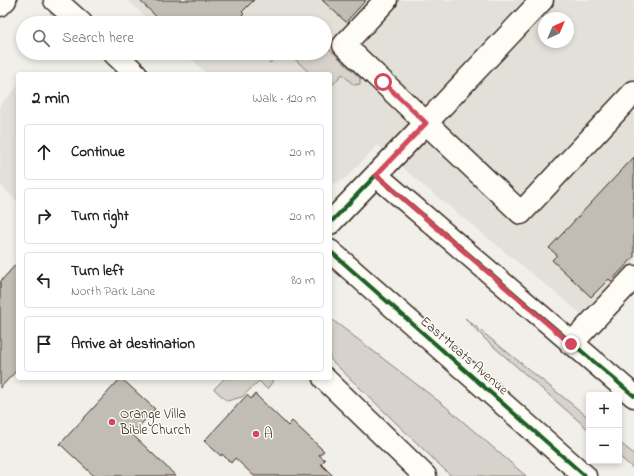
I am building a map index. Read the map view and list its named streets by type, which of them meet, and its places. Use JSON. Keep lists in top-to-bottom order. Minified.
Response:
{"streets":{"street":["East Meats Avenue"]},"places":["Orange Villa Bible Church","A"],"north":"top right","page":{"search":"Search here","heading":["2 min","Walk · 120 m"],"list":[["Continue","20 m"],["Turn right","20 m"],["Turn left","North Park Lane","80 m"],"Arrive at destination"],"map_buttons":["+","−"]}}
